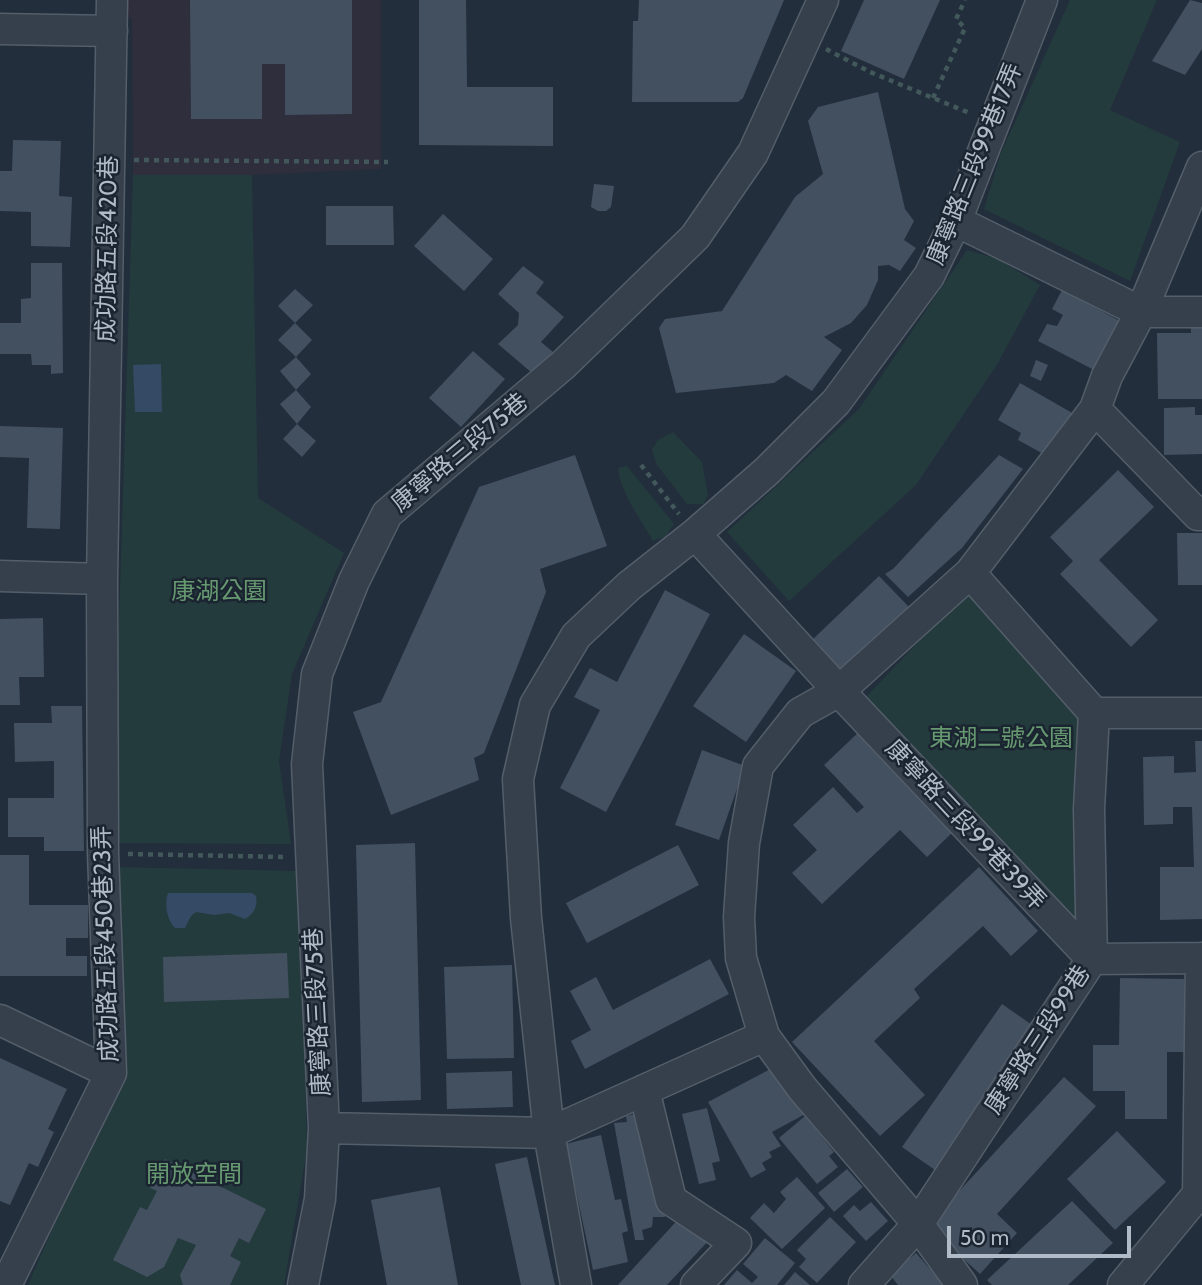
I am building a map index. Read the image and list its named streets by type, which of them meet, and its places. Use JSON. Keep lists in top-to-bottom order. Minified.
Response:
{"streets":{"street":["康寧路三段99巷17弄","成功路五段420巷","康寧路三段75巷","康寧路三段99巷39弄","成功路五段450巷23弄","康寧路三段99巷"]},"crossings":[["康寧路三段99巷17弄","康寧路三段99巷39弄"],["成功路五段420巷","成功路五段450巷23弄"],["康寧路三段99巷39弄","康寧路三段99巷"]],"parks":["康湖公園","東湖二號公園","開放空間"],"scale_bar":"50 m"}
